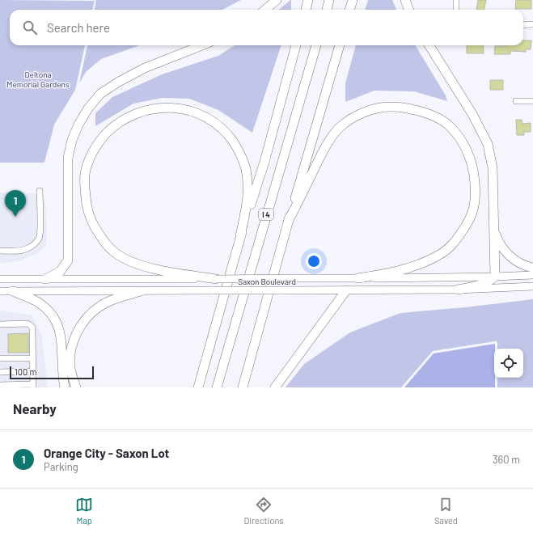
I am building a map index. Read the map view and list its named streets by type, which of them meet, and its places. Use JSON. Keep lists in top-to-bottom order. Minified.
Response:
{"streets":{"highway":["I 4"],"main road":["Saxon Boulevard"]},"parks":["Deltona Memorial Gardens"],"scale_bar":"100 m","page":{"search":"Search here","pins":"1","scale":"100 m","heading":"Nearby","list":[{"mark":"1","name":"Orange City - Saxon Lot","note":"Parking","value":"360 m"}],"nav":["Map","Directions","Saved"]}}
